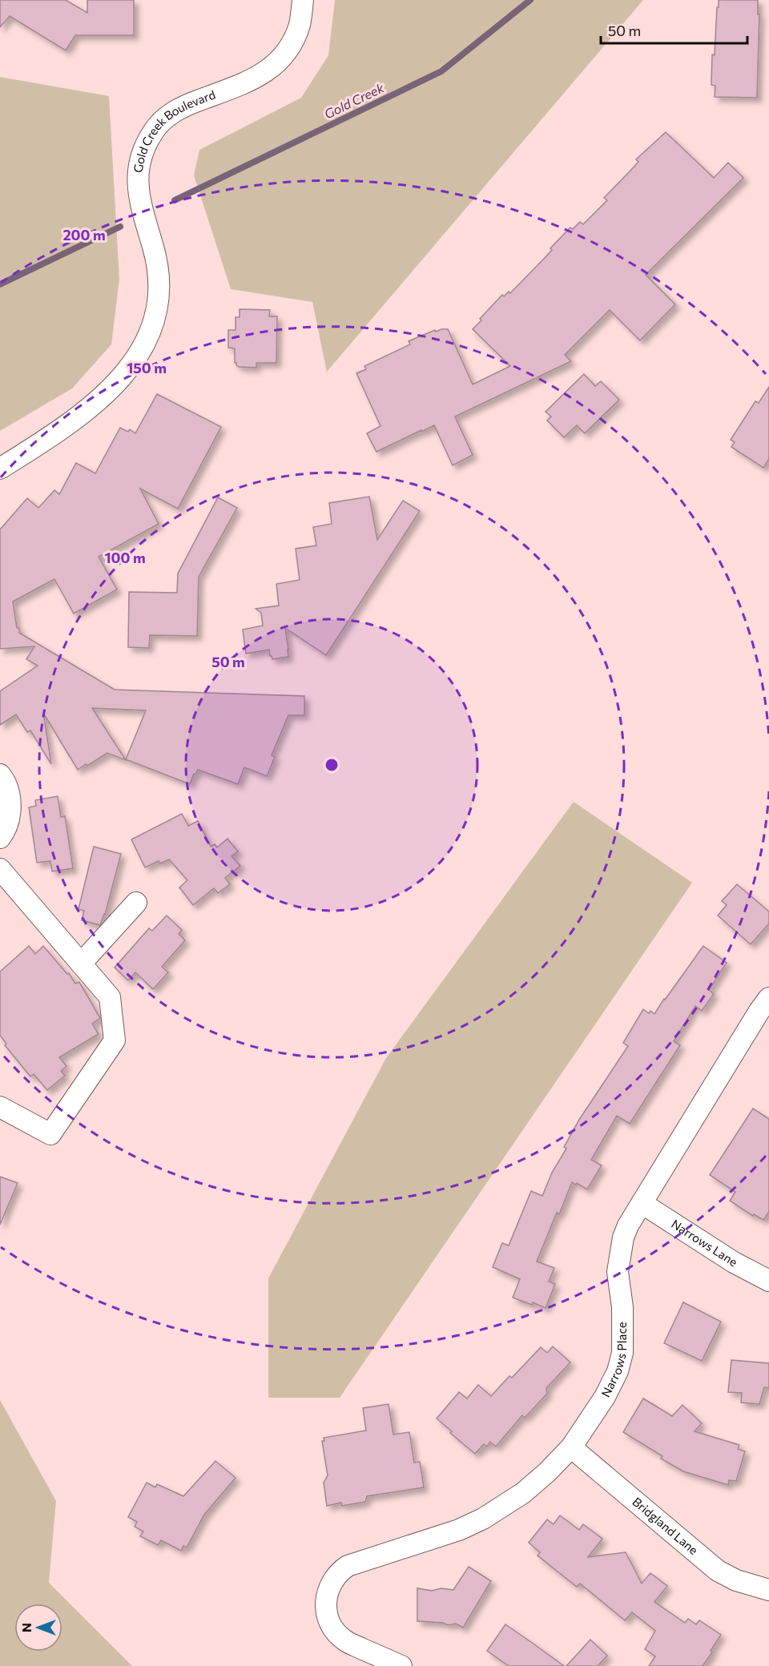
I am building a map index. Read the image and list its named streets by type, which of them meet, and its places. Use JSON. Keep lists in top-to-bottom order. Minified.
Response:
{"streets":{"street":["Gold Creek Boulevard","Narrows Lane","Narrows Place","Bridgland Lane"]},"crossings":[["Narrows Lane","Narrows Place"],["Narrows Place","Bridgland Lane"]],"water":["Gold Creek"],"scale_bar":"50 m","north":"left","rings":["200 m","150 m","100 m","50 m"]}
